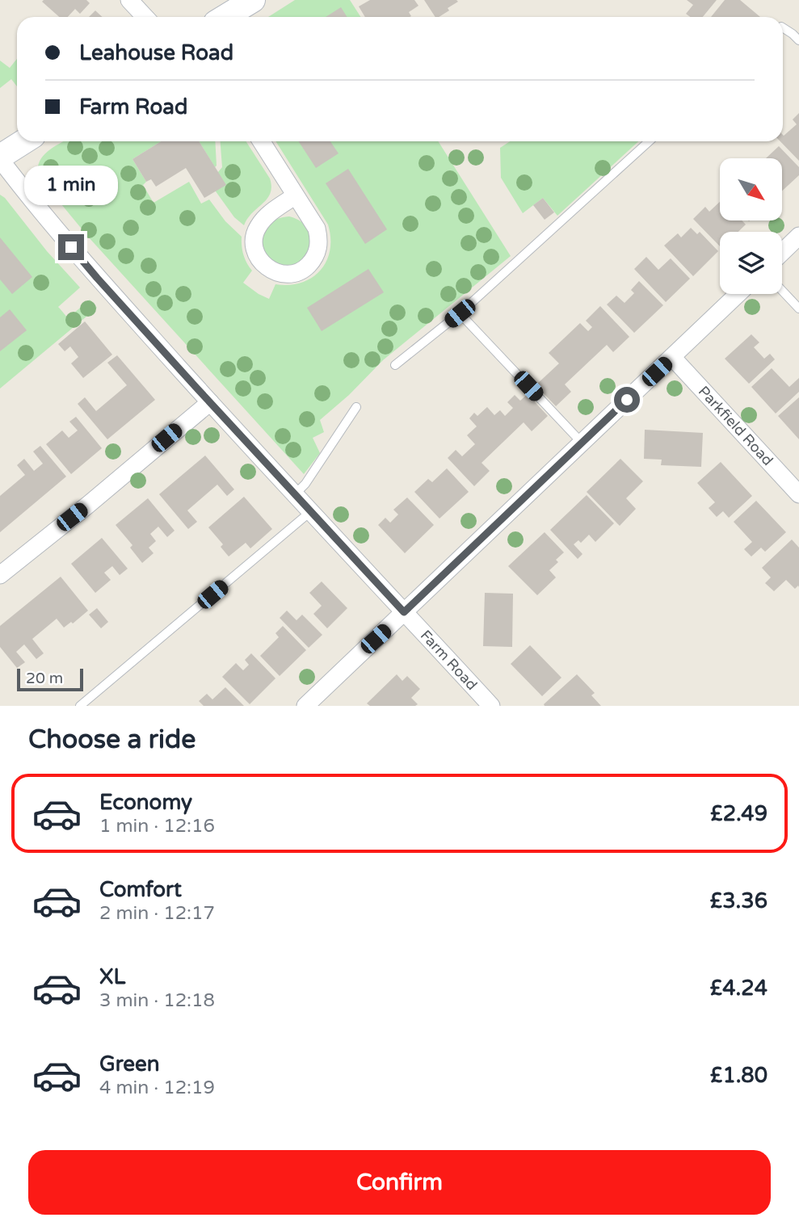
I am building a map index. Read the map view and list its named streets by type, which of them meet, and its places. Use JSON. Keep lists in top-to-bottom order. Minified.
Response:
{"streets":{"street":["Parkfield Road","Farm Road"]},"scale_bar":"20 m","north":"bottom right","page":{"banner":["Leahouse Road","Farm Road"],"bubble":"1 min","scale":"20 m","heading":"Choose a ride","list":[{"name":"Economy","note":"1 min · 12:16","value":"£2.49"},{"name":"Comfort","note":"2 min · 12:17","value":"£3.36"},{"name":"XL","note":"3 min · 12:18","value":"£4.24"},{"name":"Green","note":"4 min · 12:19","value":"£1.80"}],"buttons":"Confirm"}}
